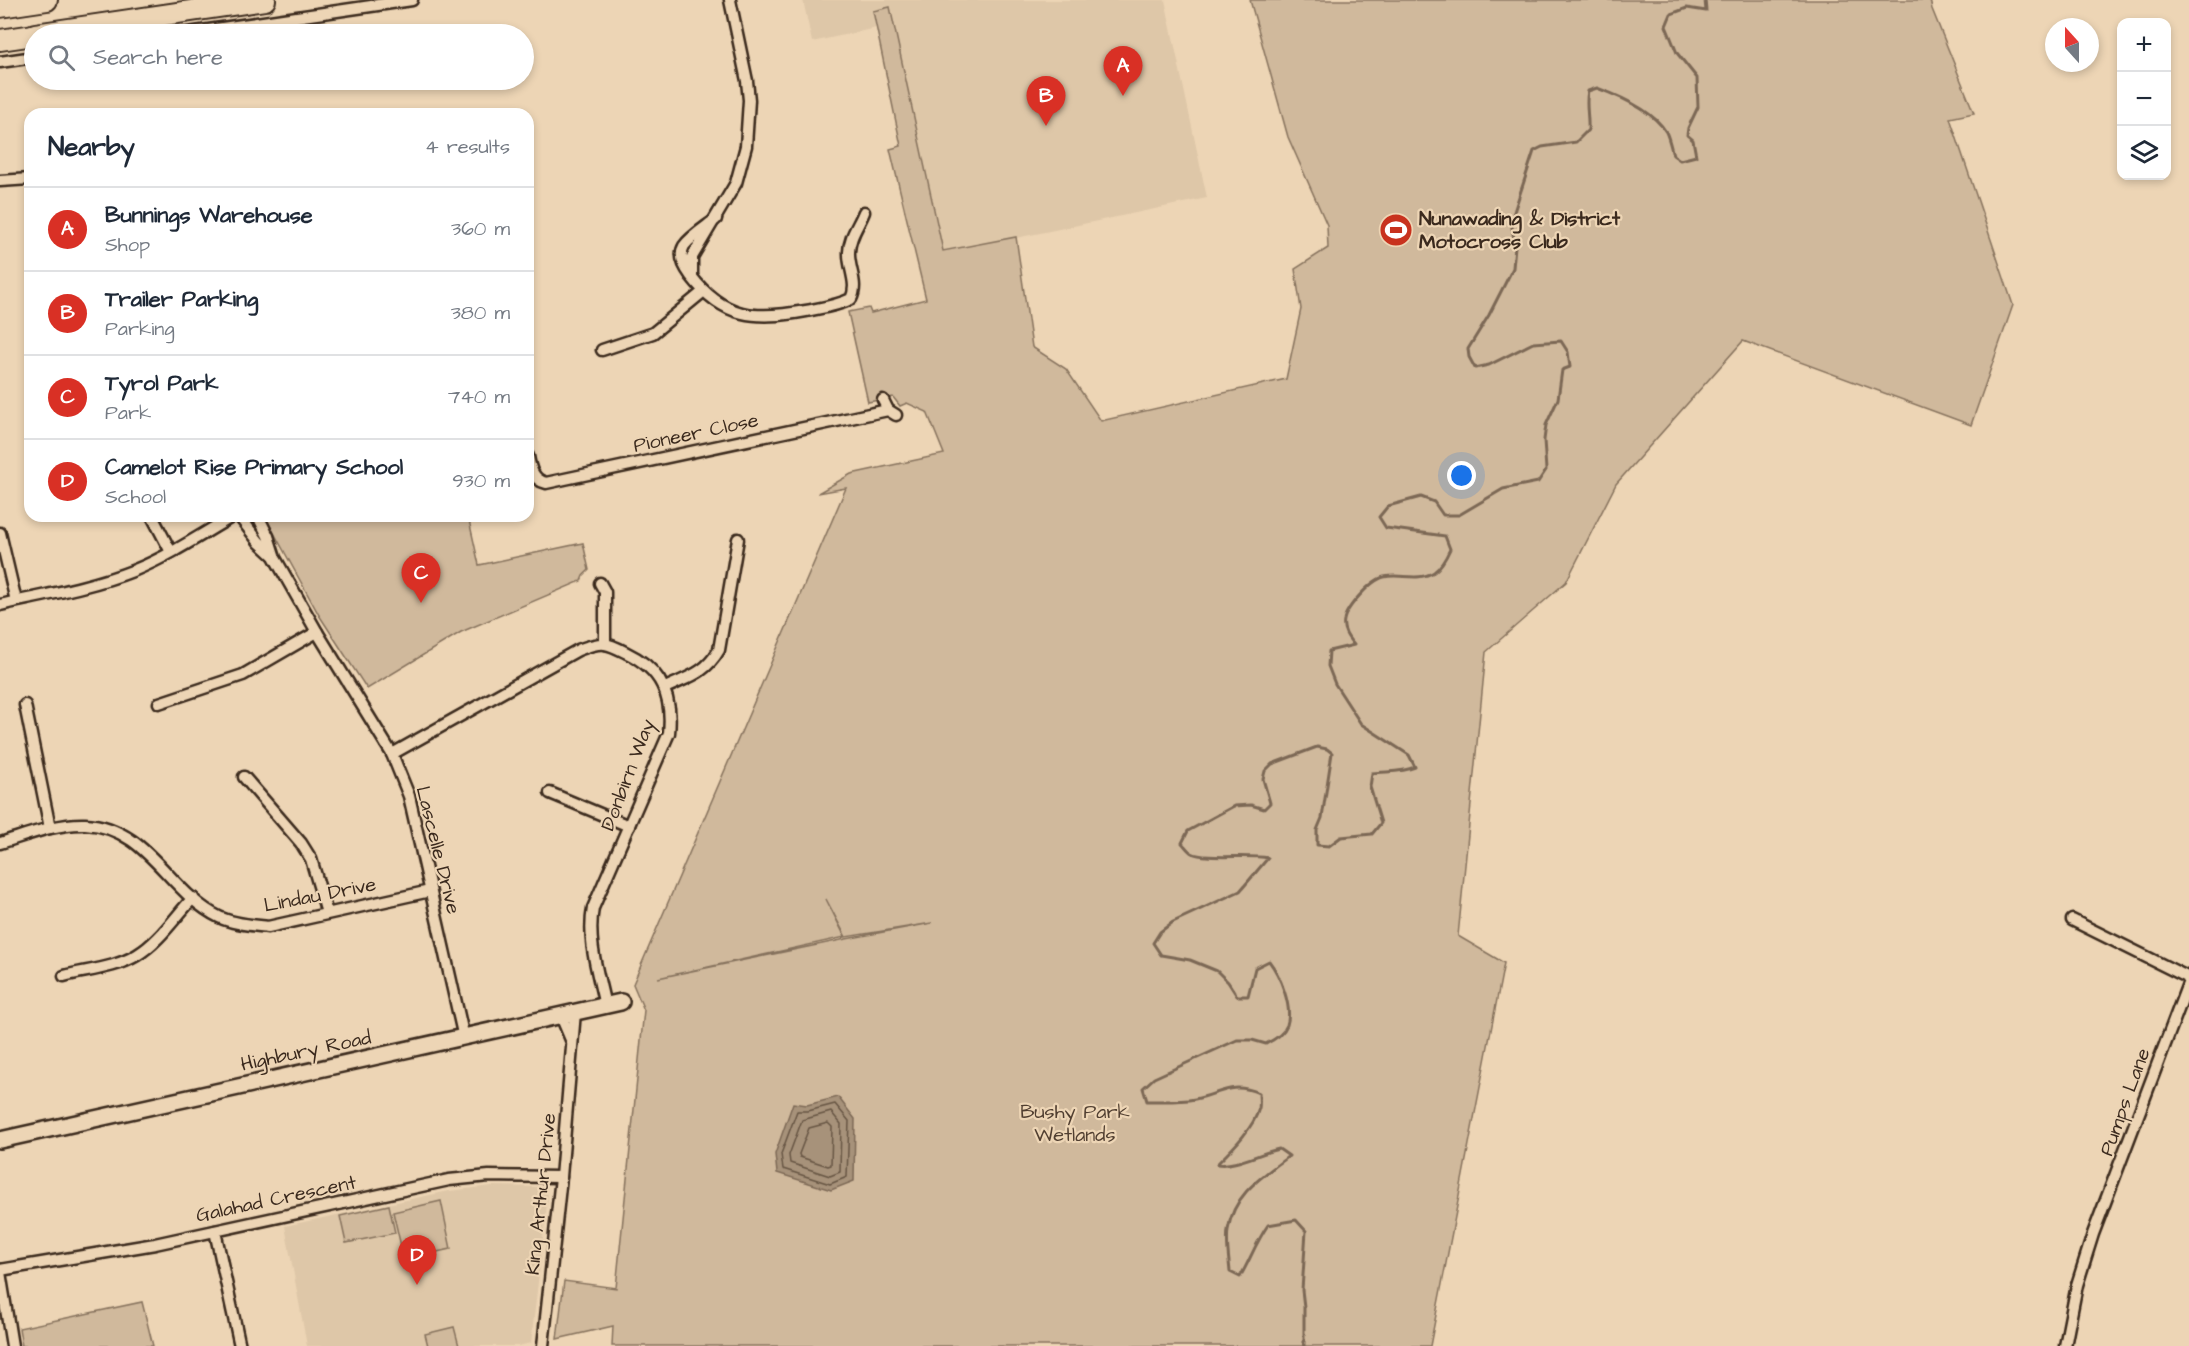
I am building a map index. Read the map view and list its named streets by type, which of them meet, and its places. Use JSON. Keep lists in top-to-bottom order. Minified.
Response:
{"streets":{"main road":["Highbury Road"],"street":["Pioneer Close","Donbirn Way","Lascelle Drive","Lindau Drive","Pumps Lane","King Arthur Drive","Galahad Crescent"]},"crossings":[["Donbirn Way","Highbury Road"],["Lascelle Drive","Lindau Drive"],["Lascelle Drive","Highbury Road"],["Highbury Road","King Arthur Drive"],["King Arthur Drive","Galahad Crescent"]],"parks":["Bushy Park Wetlands"],"places":{"sports":["Nunawading & District Motocross Club"]},"north":"top","page":{"map_buttons":["+","−"],"search":"Search here","pins":["A","B","C","D"],"heading":["Nearby","4 results"],"list":[{"mark":"A","name":"Bunnings Warehouse","note":"Shop","value":"360 m"},{"mark":"B","name":"Trailer Parking","note":"Parking","value":"380 m"},{"mark":"C","name":"Tyrol Park","note":"Park","value":"740 m"},{"mark":"D","name":"Camelot Rise Primary School","note":"School","value":"930 m"}]}}
